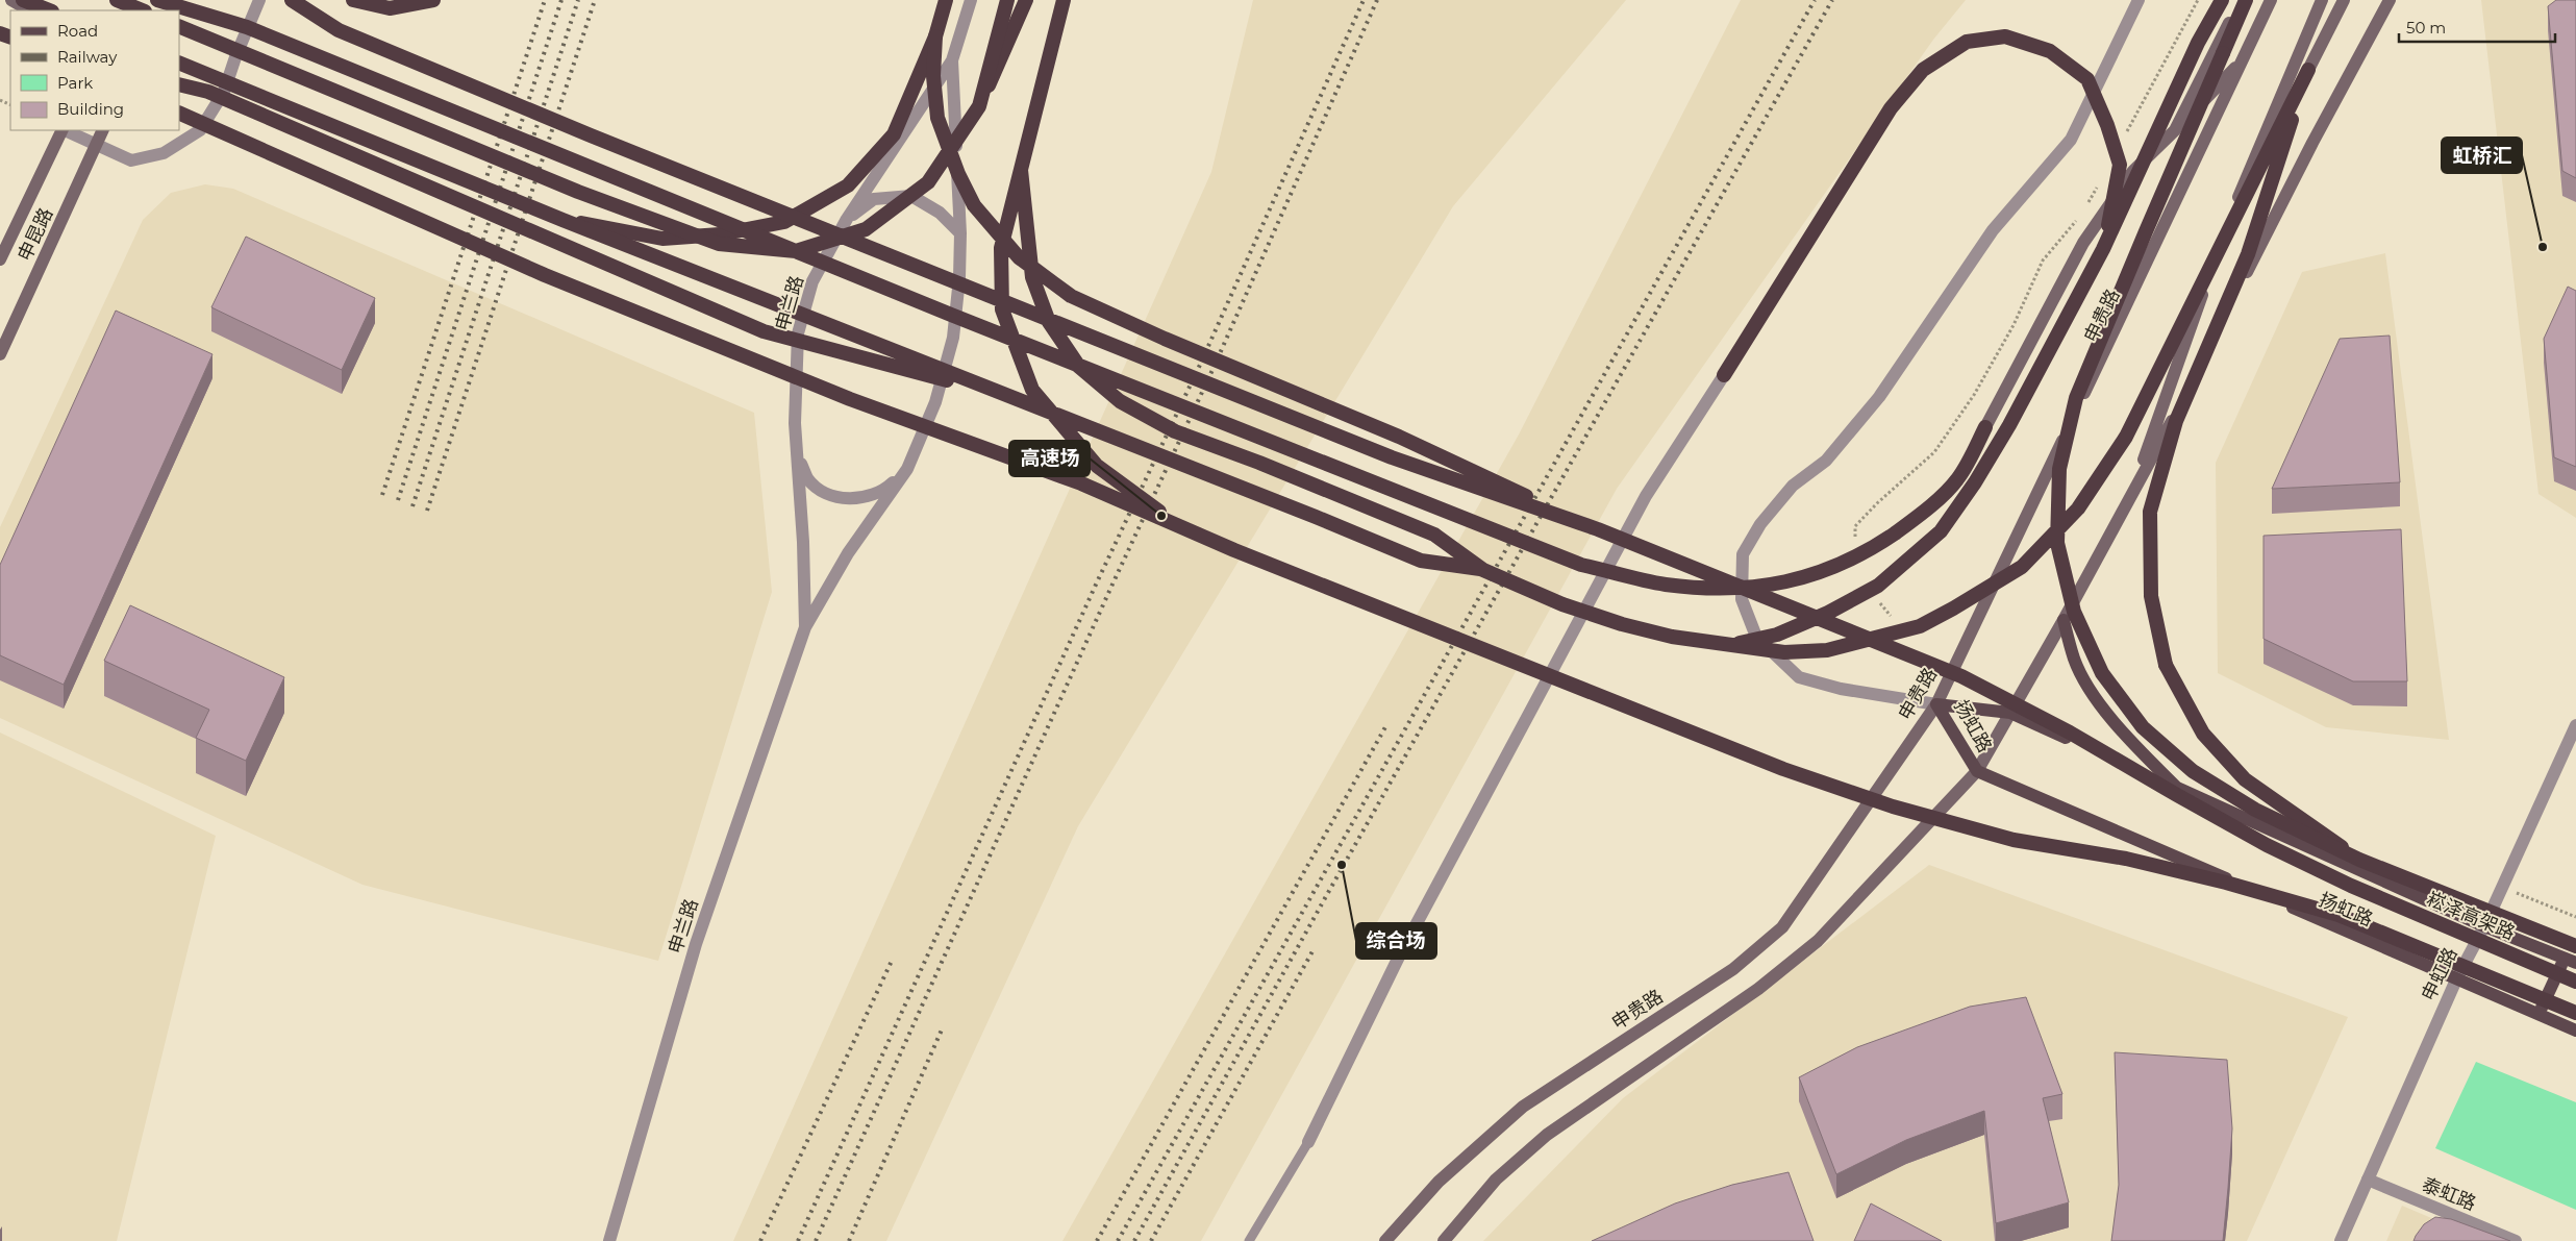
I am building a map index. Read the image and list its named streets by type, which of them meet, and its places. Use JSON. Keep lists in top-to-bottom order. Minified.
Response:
{"streets":{"highway":["崧泽高架路"],"main road":["申昆路","申贵路","扬虹路"],"street":["申兰路","申虹路","泰虹路"]},"crossings":[["申贵路","扬虹路"],["扬虹路","申虹路"],["申虹路","泰虹路"]],"places":["虹桥汇","高速场","综合场"],"legend":["Road","Railway","Park","Building"],"scale_bar":"50 m"}
